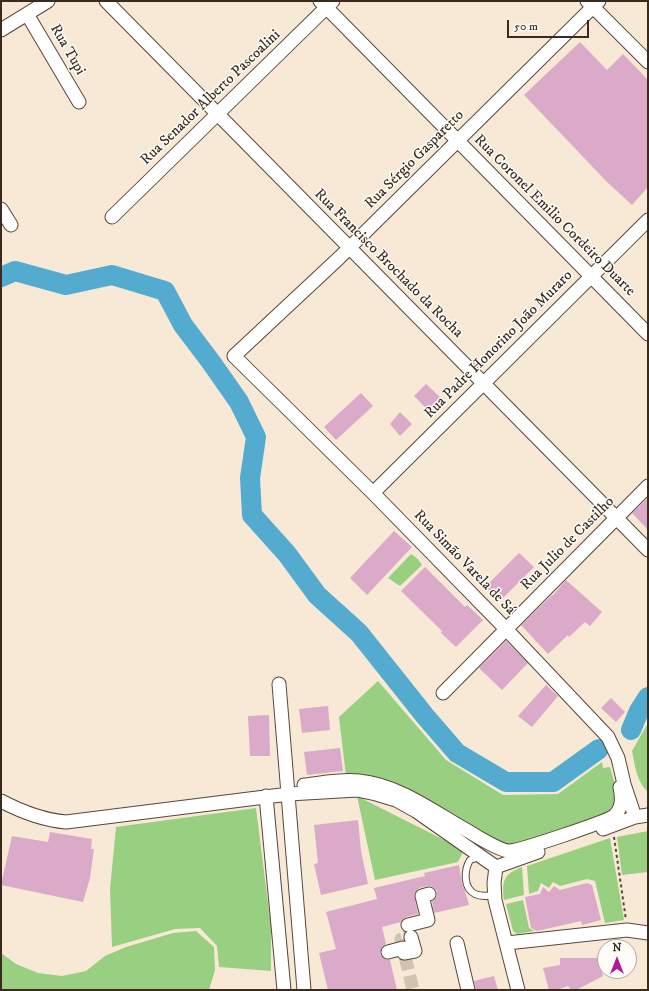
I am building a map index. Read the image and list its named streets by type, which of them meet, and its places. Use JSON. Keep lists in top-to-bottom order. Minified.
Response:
{"streets":{"street":["Rua Tupi","Rua Senador Alberto Pascoalini","Rua Sérgio Gasparetto","Rua Coronel Emilio Cordeiro Duarte","Rua Francisco Brochado da Rocha","Rua Padre Honorino João Muraro","Rua Julio de Castilho","Rua Simão Varela de Sá"]},"crossings":[["Rua Senador Alberto Pascoalini","Rua Coronel Emilio Cordeiro Duarte"],["Rua Senador Alberto Pascoalini","Rua Francisco Brochado da Rocha"],["Rua Sérgio Gasparetto","Rua Coronel Emilio Cordeiro Duarte"],["Rua Sérgio Gasparetto","Rua Francisco Brochado da Rocha"],["Rua Sérgio Gasparetto","Rua Simão Varela de Sá"],["Rua Coronel Emilio Cordeiro Duarte","Rua Padre Honorino João Muraro"],["Rua Francisco Brochado da Rocha","Rua Padre Honorino João Muraro"],["Rua Francisco Brochado da Rocha","Rua Julio de Castilho"],["Rua Padre Honorino João Muraro","Rua Simão Varela de Sá"],["Rua Julio de Castilho","Rua Simão Varela de Sá"]],"scale_bar":"50 m","north":"top"}
